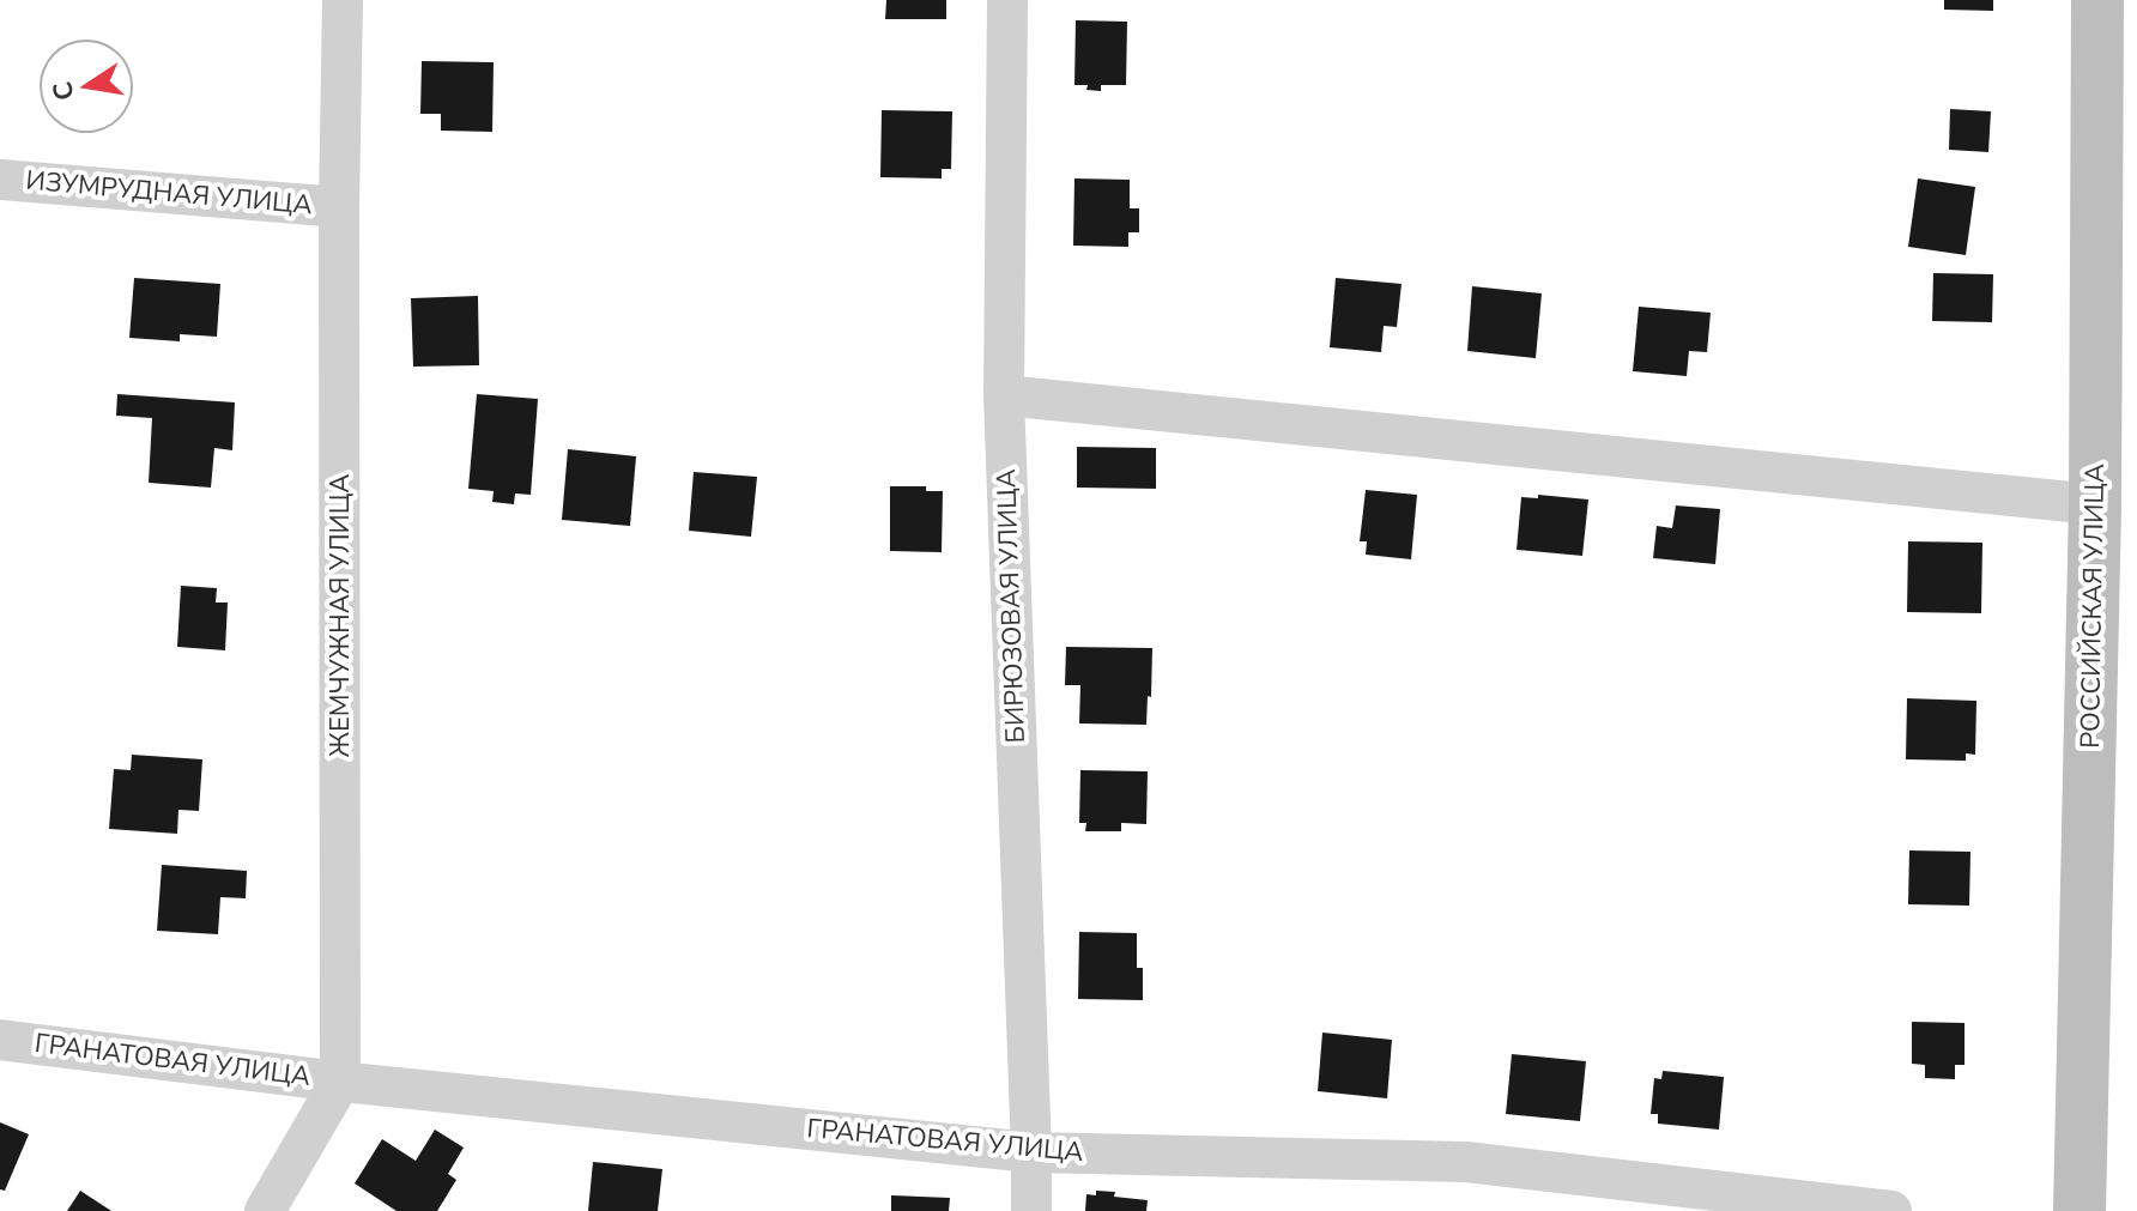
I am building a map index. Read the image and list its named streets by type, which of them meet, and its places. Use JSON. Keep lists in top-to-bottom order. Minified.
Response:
{"streets":{"main road":["РОССИЙСКАЯ УЛИЦА"],"street":["ИЗУМРУДНАЯ УЛИЦА","БИРЮЗОВАЯ УЛИЦА","ЖЕМЧУЖНАЯ УЛИЦА","ГРАНАТОВАЯ УЛИЦА"]},"crossings":[["ИЗУМРУДНАЯ УЛИЦА","ЖЕМЧУЖНАЯ УЛИЦА"],["БИРЮЗОВАЯ УЛИЦА","ГРАНАТОВАЯ УЛИЦА"],["ЖЕМЧУЖНАЯ УЛИЦА","ГРАНАТОВАЯ УЛИЦА"]],"north":"left"}
